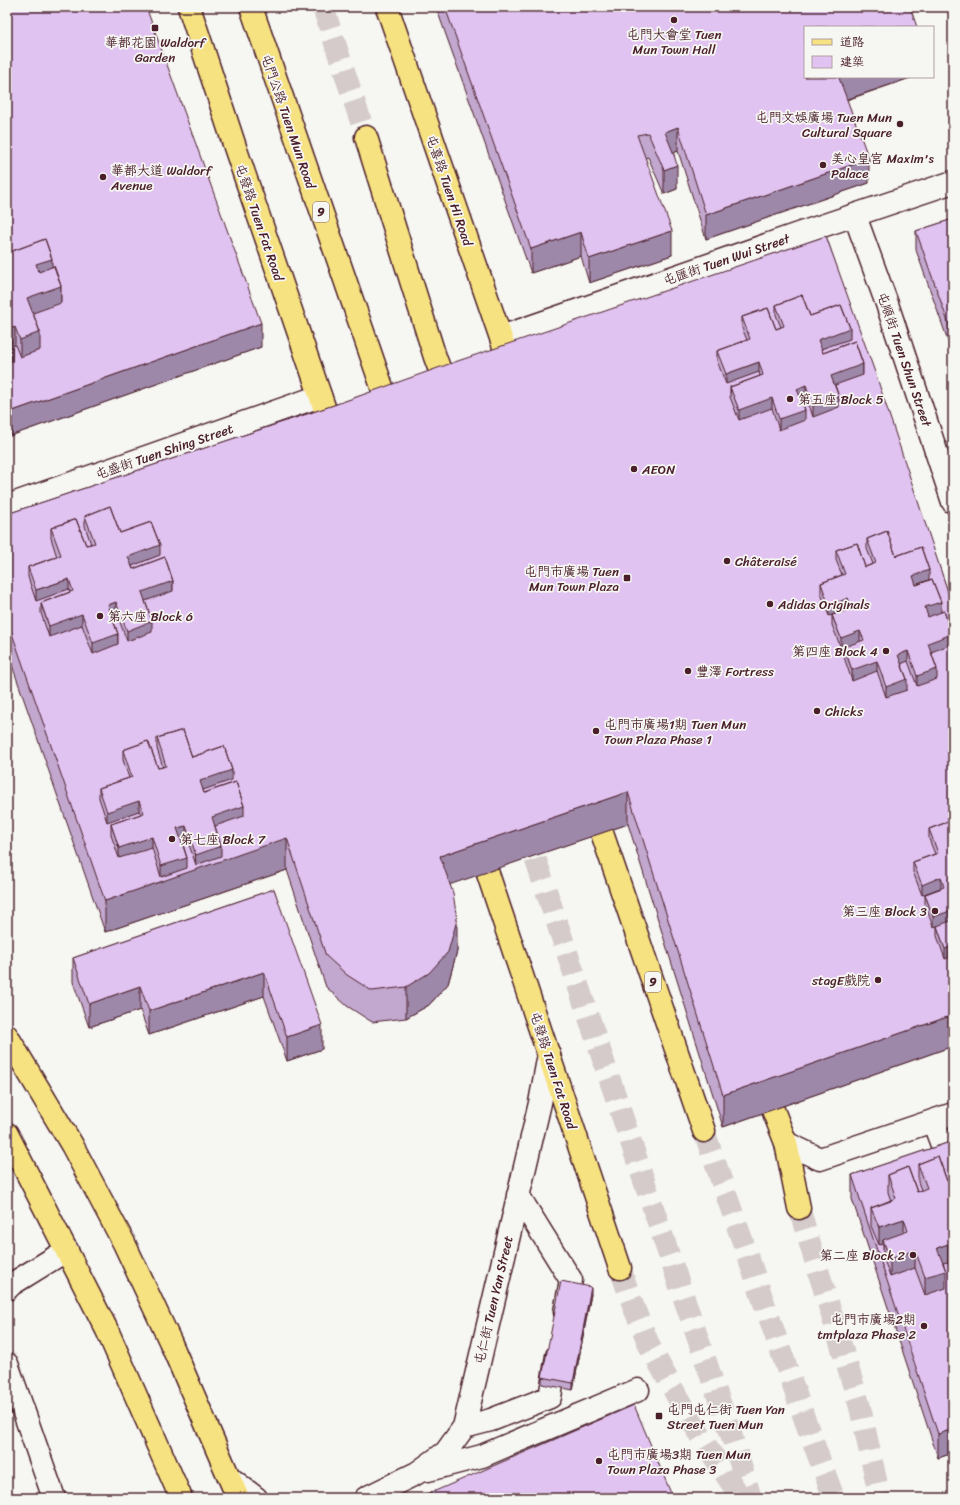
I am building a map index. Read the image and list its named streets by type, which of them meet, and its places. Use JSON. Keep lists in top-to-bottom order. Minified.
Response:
{"streets":{"main road":["屯門公路 Tuen Mun Road","屯喜路 Tuen Hi Road","9","屯發路 Tuen Fat Road"],"street":["屯匯街 Tuen Wui Street","屯順街 Tuen Shun Street","屯盛街 Tuen Shing Street","屯仁街 Tuen Yan Street"]},"crossings":[["屯喜路 Tuen Hi Road","屯匯街 Tuen Wui Street"],["屯發路 Tuen Fat Road","屯盛街 Tuen Shing Street"],["屯發路 Tuen Fat Road","屯仁街 Tuen Yan Street"],["屯匯街 Tuen Wui Street","屯順街 Tuen Shun Street"]],"places":{"other":["屯門大會堂 Tuen Mun Town Hall","屯門文娛廣場 Tuen Mun Cultural Square","美心皇宮 Maxim's Palace","華都大道 Waldorf Avenue","第五座 Block 5","AEON","Châteraisé","Adidas Originals","第六座 Block 6","第四座 Block 4","豐澤 Fortress","Chicks","屯門市廣場1期 Tuen Mun Town Plaza Phase 1","第七座 Block 7","第三座 Block 3","stagE戲院","第二座 Block 2","屯門市廣場2期 tmtplaza Phase 2","屯門市廣場3期 Tuen Mun Town Plaza Phase 3"],"transit":["華都花園 Waldorf Garden","屯門市廣場 Tuen Mun Town Plaza","屯門屯仁街 Tuen Yan Street Tuen Mun"]},"legend":["道路","建築"]}
